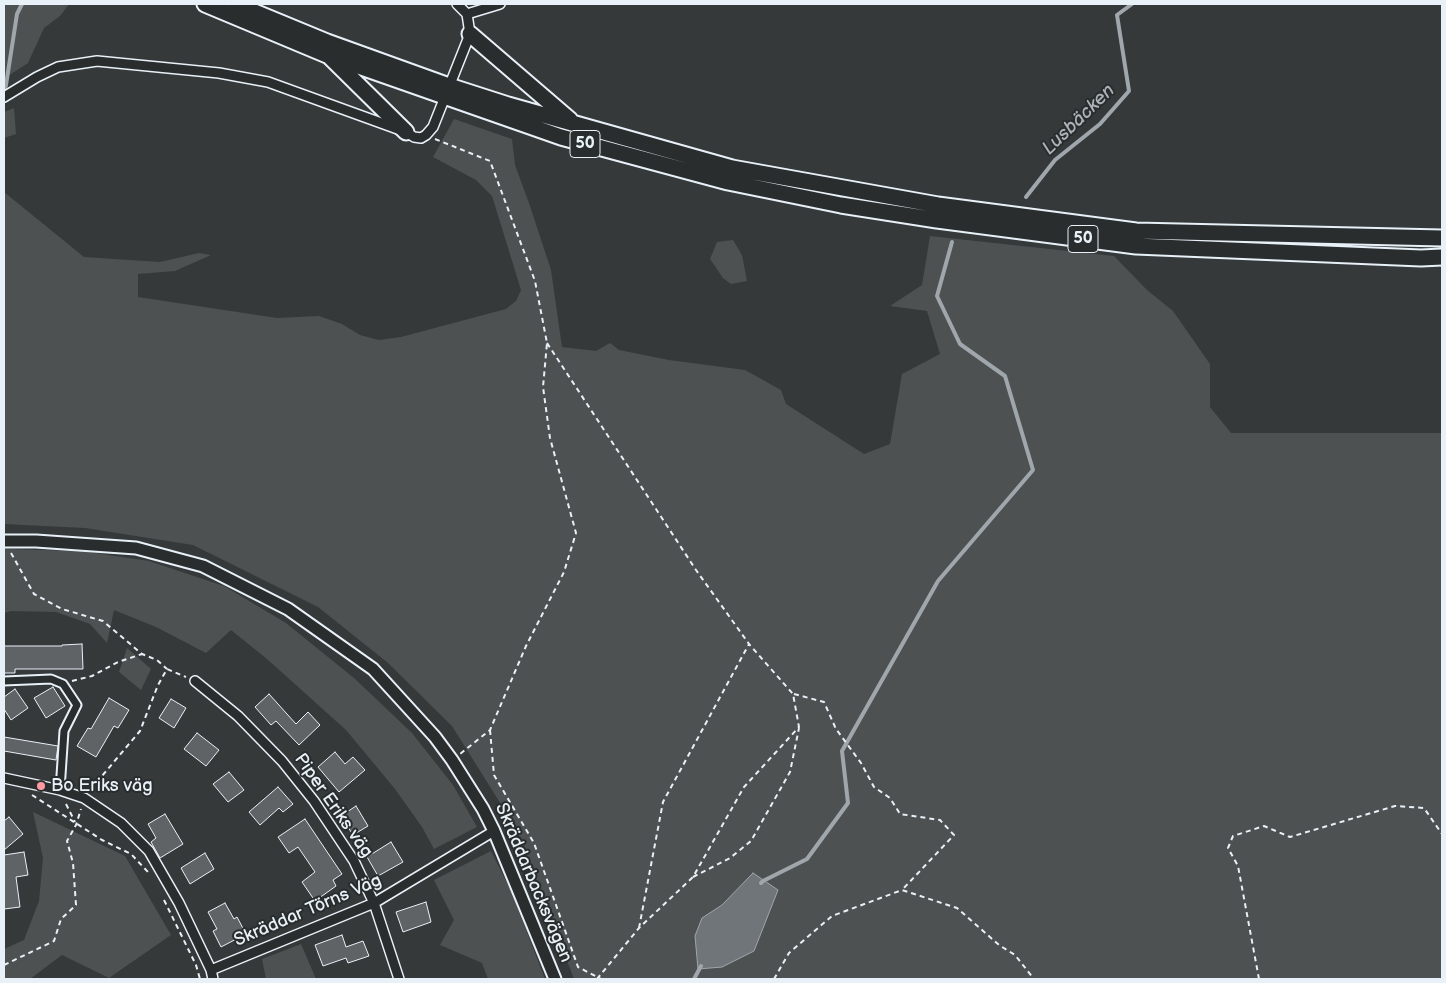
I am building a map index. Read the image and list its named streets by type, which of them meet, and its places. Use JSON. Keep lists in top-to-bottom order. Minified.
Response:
{"streets":{"highway":["50"],"street":["Piper Eriks väg","Skräddarbacksvägen","Skräddar Törns Väg"]},"crossings":[["Piper Eriks väg","Skräddar Törns Väg"],["Skräddarbacksvägen","Skräddar Törns Väg"]],"water":["Lusbäcken"],"places":["Bo Eriks väg"]}
